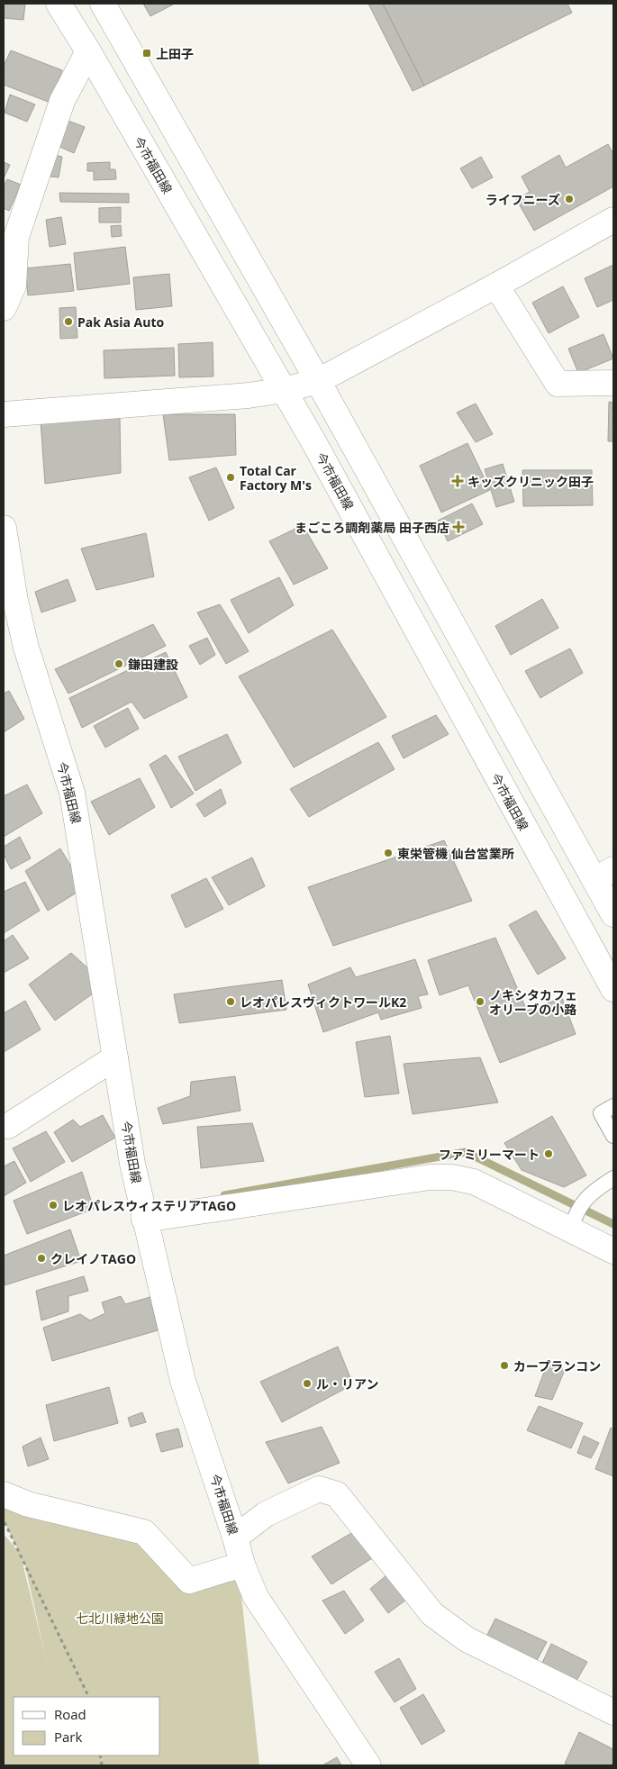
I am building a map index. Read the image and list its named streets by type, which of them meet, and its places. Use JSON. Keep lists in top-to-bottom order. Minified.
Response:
{"streets":{"main road":["今市福田線"]},"parks":["七北川緑地公園"],"places":{"transit":["上田子"],"other":["ライフニーズ","Pak Asia Auto","Total Car Factory M's","鎌田建設","東栄管機 仙台営業所","レオパレスヴィクトワールK2","ノキシタカフェ オリーブの小路","ファミリーマート","レオパレスウィステリアTAGO","クレイノTAGO","カープランコン","ル・リアン"],"health":["キッズクリニック田子","まごころ調剤薬局 田子西店"]},"legend":["Road","Park"]}
